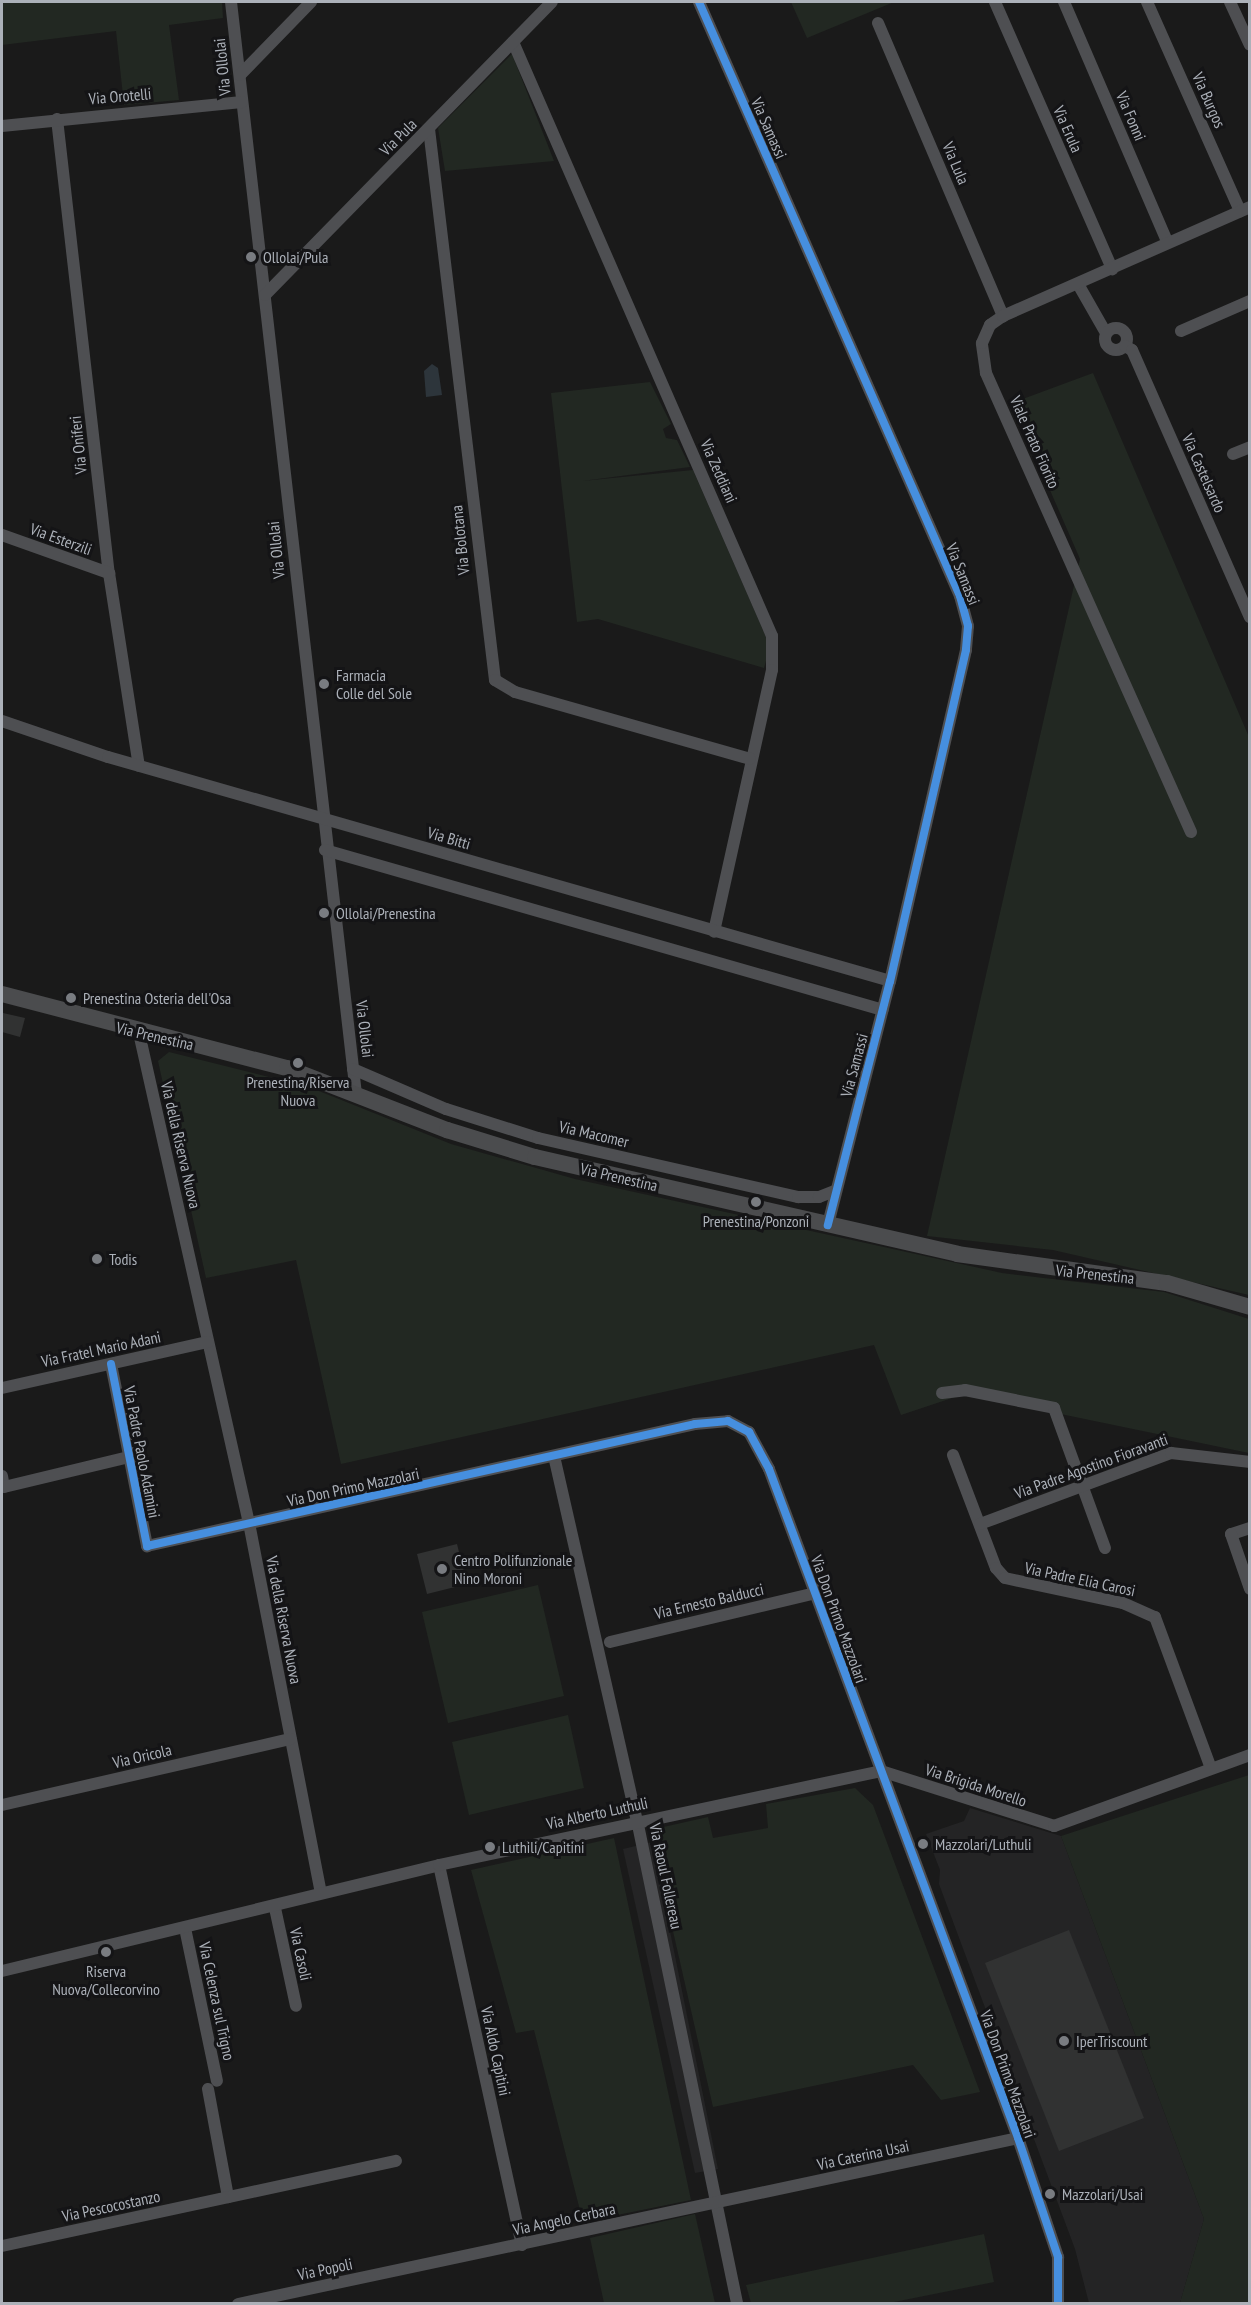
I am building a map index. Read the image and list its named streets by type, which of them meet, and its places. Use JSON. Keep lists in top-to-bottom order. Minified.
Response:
{"streets":{"main road":["Via Prenestina"],"street":["Via Ollolai","Via Orotelli","Via Burgos","Via Fonni","Via Samassi","Via Erula","Via Pula","Via Lula","Viale Prato Fiorito","Via Oniferi","Via Zeddiani","Via Castelsardo","Via Esterzili","Via Bolotana","Via Bitti","Via Macomer","Via della Riserva Nuova","Via Fratel Mario Adani","Via Padre Paolo Adamini","Via Padre Agostino Fioravanti","Via Don Primo Mazzolari","Via Padre Elia Carosi","Via Ernesto Balducci","Via Oricola","Via Brigida Morello","Via Alberto Luthuli","Via Raoul Follereau","Via Casoli","Via Celenza sul Trigno","Via Aldo Capitini","Via Caterina Usai","Via Pescocostanzo","Via Angelo Cerbara","Via Popoli"]},"crossings":[["Via Ollolai","Via Orotelli"],["Via Ollolai","Via Pula"],["Via Ollolai","Via Bitti"],["Via Ollolai","Via Prenestina"],["Via Ollolai","Via Macomer"],["Via Orotelli","Via Oniferi"],["Via Burgos","Viale Prato Fiorito"],["Via Fonni","Viale Prato Fiorito"],["Via Samassi","Via Bitti"],["Via Samassi","Via Prenestina"],["Via Samassi","Via Macomer"],["Via Erula","Viale Prato Fiorito"],["Via Pula","Via Zeddiani"],["Via Pula","Via Bolotana"],["Via Lula","Viale Prato Fiorito"],["Viale Prato Fiorito","Via Castelsardo"],["Via Oniferi","Via Esterzili"],["Via Oniferi","Via Bitti"],["Via Zeddiani","Via Bolotana"],["Via Zeddiani","Via Bitti"],["Via Prenestina","Via della Riserva Nuova"],["Via della Riserva Nuova","Via Fratel Mario Adani"],["Via della Riserva Nuova","Via Don Primo Mazzolari"],["Via della Riserva Nuova","Via Oricola"],["Via della Riserva Nuova","Via Alberto Luthuli"],["Via Fratel Mario Adani","Via Padre Paolo Adamini"],["Via Padre Paolo Adamini","Via Don Primo Mazzolari"],["Via Padre Agostino Fioravanti","Via Padre Elia Carosi"],["Via Don Primo Mazzolari","Via Ernesto Balducci"],["Via Don Primo Mazzolari","Via Brigida Morello"],["Via Don Primo Mazzolari","Via Alberto Luthuli"],["Via Don Primo Mazzolari","Via Raoul Follereau"],["Via Don Primo Mazzolari","Via Caterina Usai"],["Via Padre Elia Carosi","Via Brigida Morello"],["Via Brigida Morello","Via Alberto Luthuli"],["Via Alberto Luthuli","Via Raoul Follereau"],["Via Alberto Luthuli","Via Aldo Capitini"],["Via Raoul Follereau","Via Caterina Usai"],["Via Raoul Follereau","Via Angelo Cerbara"],["Via Celenza sul Trigno","Via Pescocostanzo"],["Via Aldo Capitini","Via Angelo Cerbara"],["Via Caterina Usai","Via Angelo Cerbara"],["Via Angelo Cerbara","Via Popoli"]],"places":["Ollolai/Pula","Farmacia Colle del Sole","Ollolai/Prenestina","Prenestina Osteria dell'Osa","Prenestina/Riserva Nuova","Prenestina/Ponzoni","Todis","Centro Polifunzionale Nino Moroni","Mazzolari/Luthuli","Luthili/Capitini","Riserva Nuova/Collecorvino","IperTriscount","Mazzolari/Usai"]}
